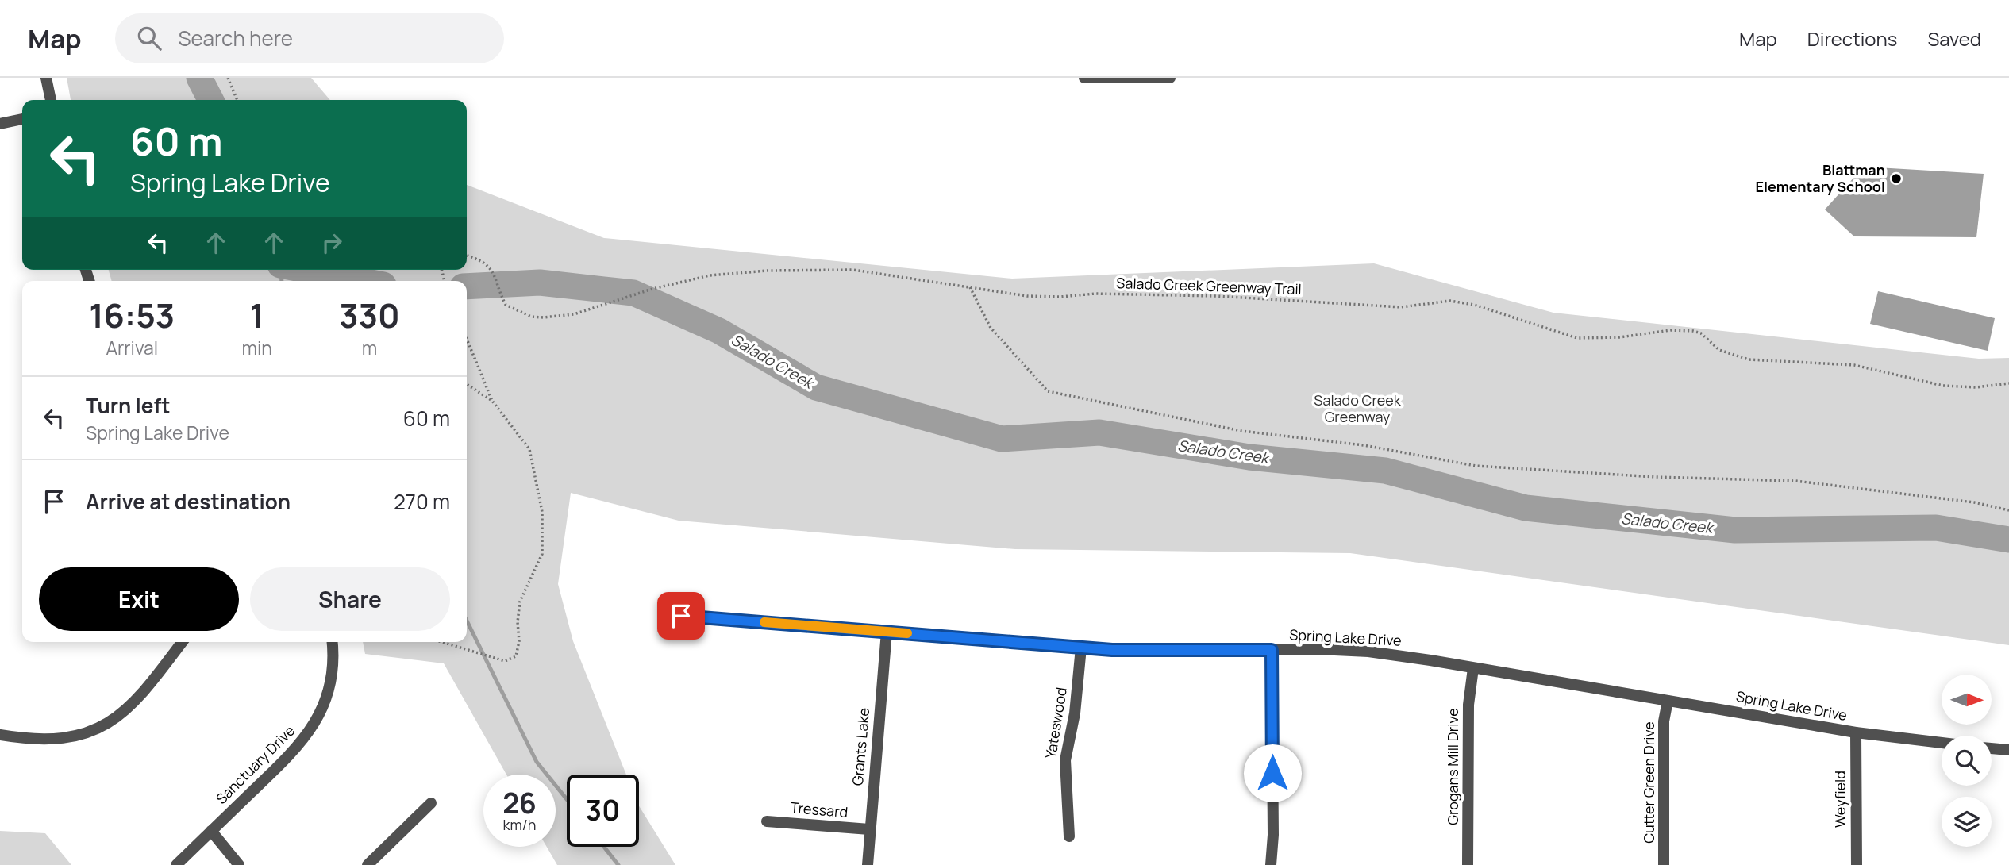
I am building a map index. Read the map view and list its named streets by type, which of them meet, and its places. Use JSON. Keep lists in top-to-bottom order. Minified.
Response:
{"streets":{"street":["Spring Lake Drive","Yateswood","Grants Lake","Sanctuary Drive","Grogans Mill Drive","Cutter Green Drive","Weyfield","Tressard"],"path":["Salado Creek Greenway Trail"]},"crossings":[["Spring Lake Drive","Yateswood"],["Spring Lake Drive","Grants Lake"],["Spring Lake Drive","Grogans Mill Drive"],["Spring Lake Drive","Cutter Green Drive"],["Spring Lake Drive","Weyfield"],["Grants Lake","Tressard"]],"water":["Salado Creek"],"parks":["Salado Creek Greenway"],"places":["Blattman Elementary School"],"north":"right","page":{"header":"Map","search":"Search here","nav":["Map","Directions","Saved"],"turn":["60 m","Spring Lake Drive"],"eta":["16:53","Arrival","1","min","330","m"],"list":[{"name":"Turn left","note":"Spring Lake Drive","value":"60 m"},{"name":"Arrive at destination","value":"270 m"}],"buttons":["Exit","Share"],"speed":"26 km/h","limit":"30"}}
